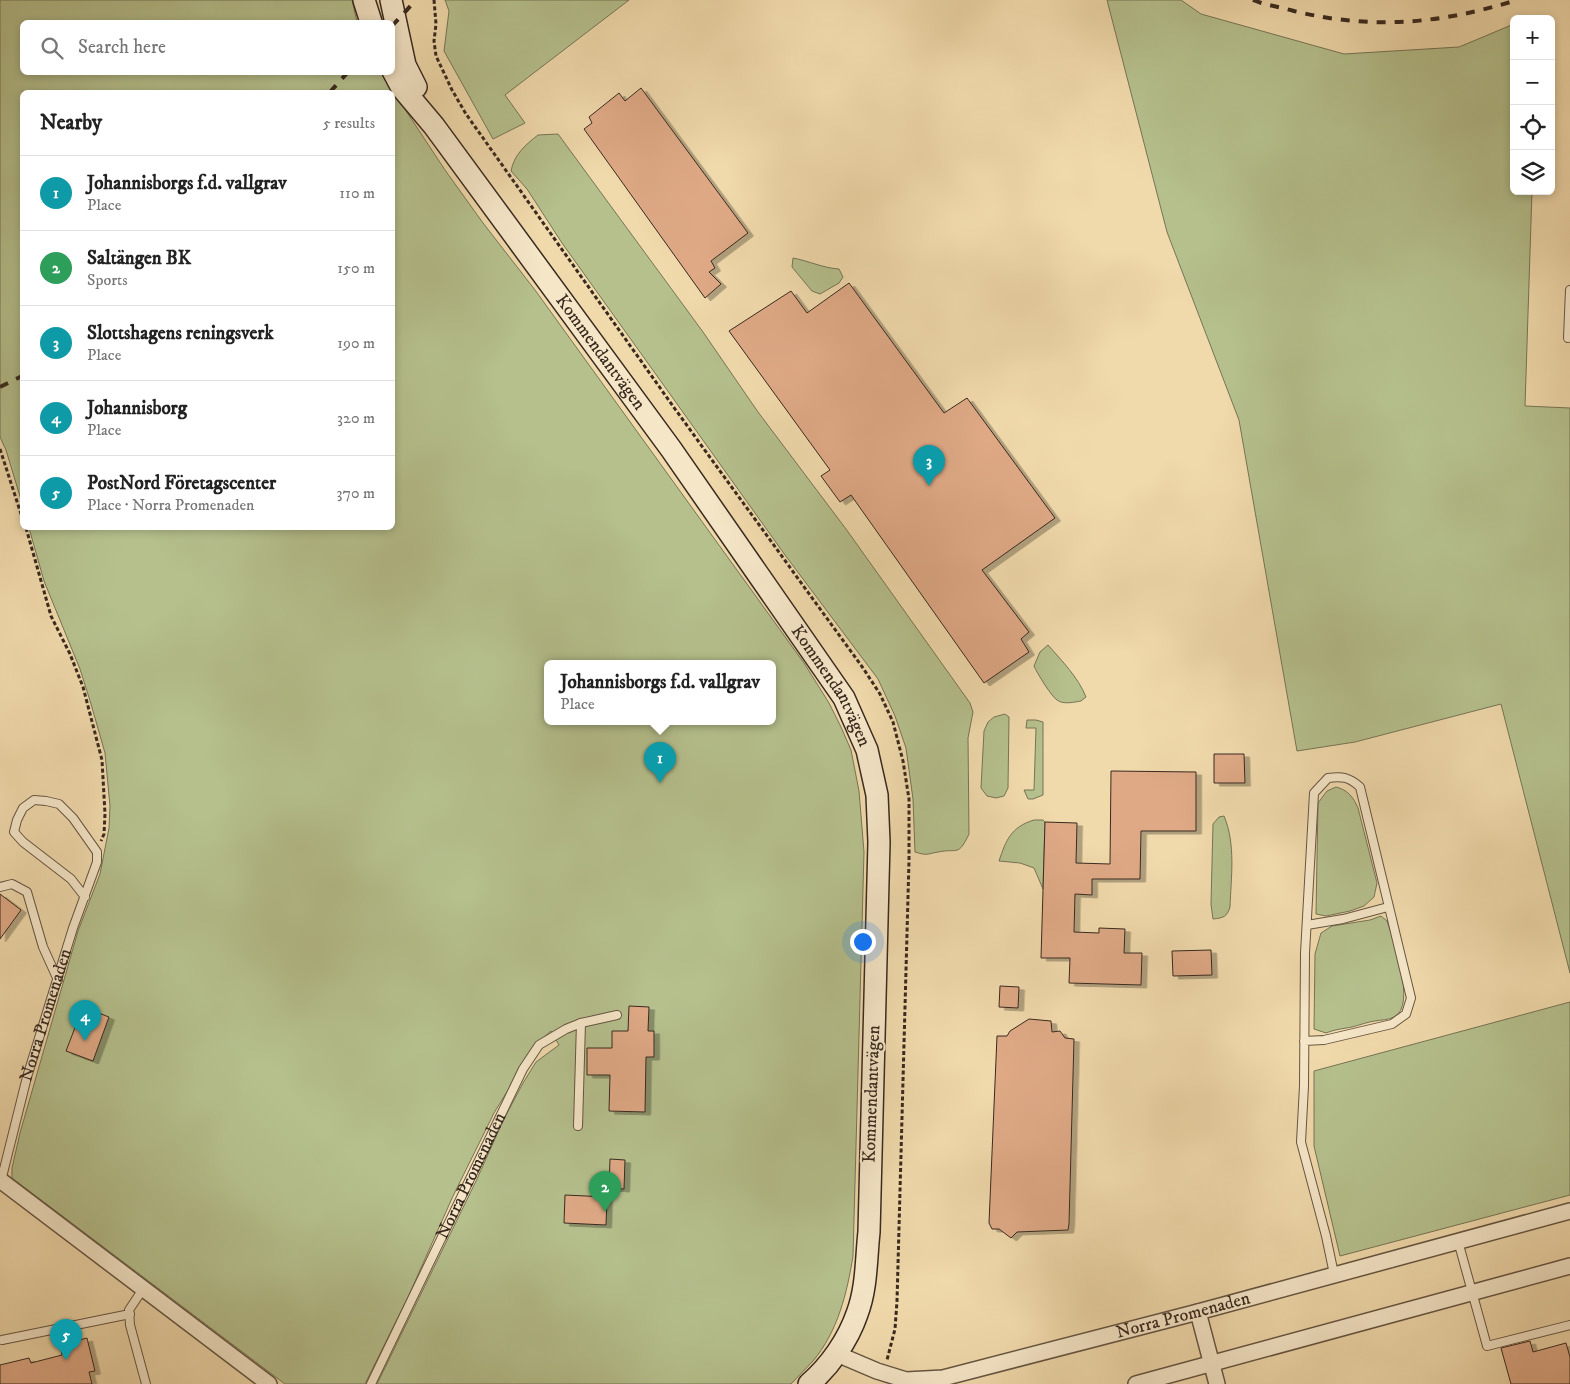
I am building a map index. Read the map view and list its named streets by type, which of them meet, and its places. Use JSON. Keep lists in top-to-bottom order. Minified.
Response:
{"streets":{"street":["Kommendantvägen","Norra Promenaden"]},"crossings":[["Kommendantvägen","Norra Promenaden"]],"page":{"map_buttons":["+","−"],"search":"Search here","heading":["Nearby","5 results"],"list":[{"mark":"1","name":"Johannisborgs f.d. vallgrav","note":"Place","value":"110 m"},{"mark":"2","name":"Saltängen BK","note":"Sports","value":"150 m"},{"mark":"3","name":"Slottshagens reningsverk","note":"Place","value":"190 m"},{"mark":"4","name":"Johannisborg","note":"Place","value":"320 m"},{"mark":"5","name":"PostNord Företagscenter","note":"Place · Norra Promenaden","value":"370 m"}],"pins":["3","1","4","2","5"],"popup":["Johannisborgs f.d. vallgrav","Place"]}}
